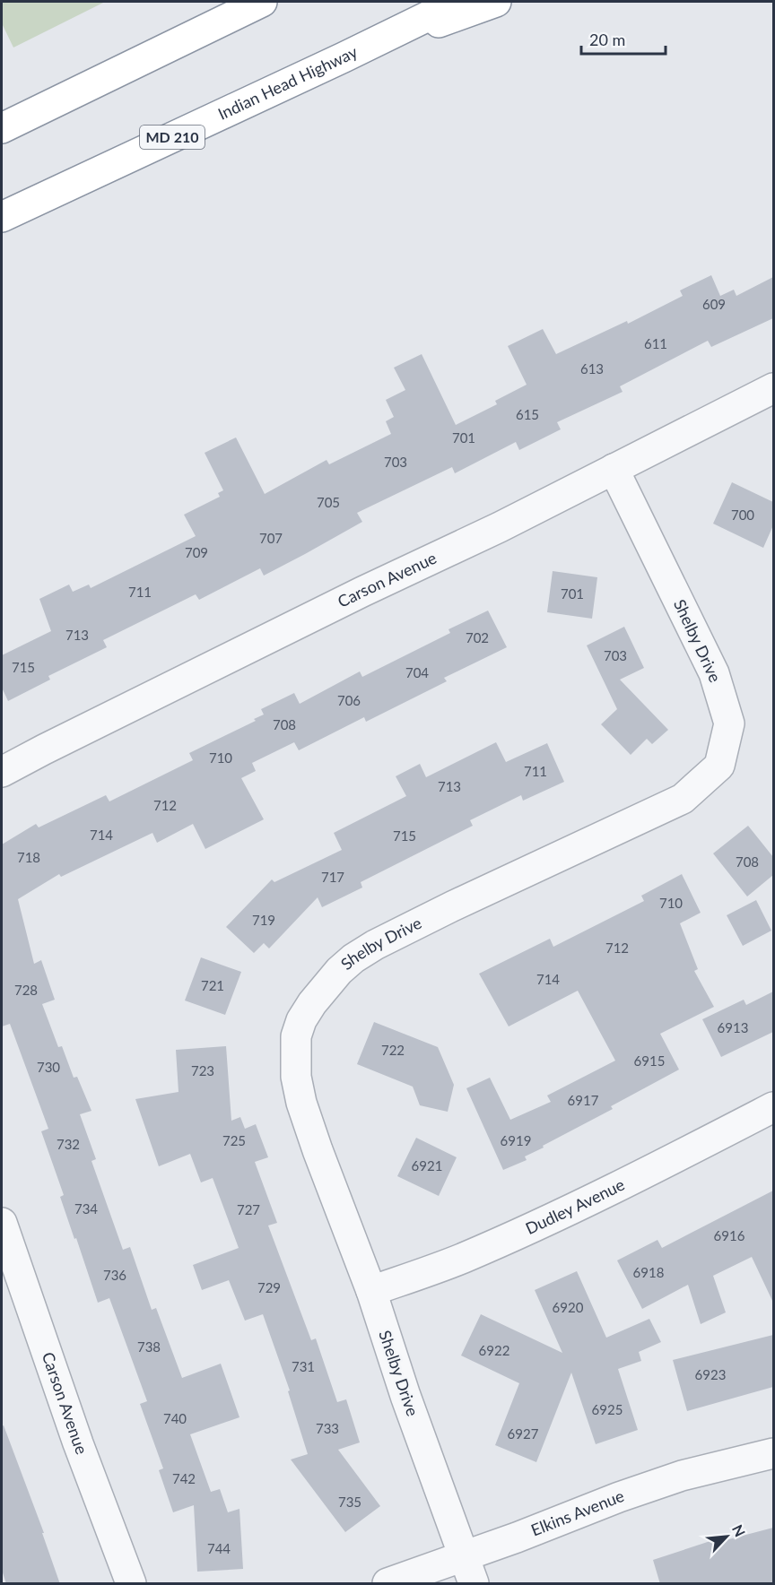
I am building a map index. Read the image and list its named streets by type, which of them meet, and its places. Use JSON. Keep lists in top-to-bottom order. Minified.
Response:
{"streets":{"highway":["Indian Head Highway","MD 210"],"street":["Carson Avenue","Shelby Drive","Dudley Avenue","Elkins Avenue"]},"crossings":[["Carson Avenue","Shelby Drive"],["Shelby Drive","Dudley Avenue"],["Shelby Drive","Elkins Avenue"]],"house_numbers":["609","611","613","615","701","703","705","700","707","709","711","701","713","702","703","715","704","706","708","710","711","713","712","714","715","718","708","717","710","719","712","714","721","728","6913","722","6915","730","723","6917","725","6919","732","6921","734","727","6916","6918","736","729","6920","738","6922","731","6923","6925","740","733","6927","742","735","744"],"scale_bar":"20 m","north":"top right"}
